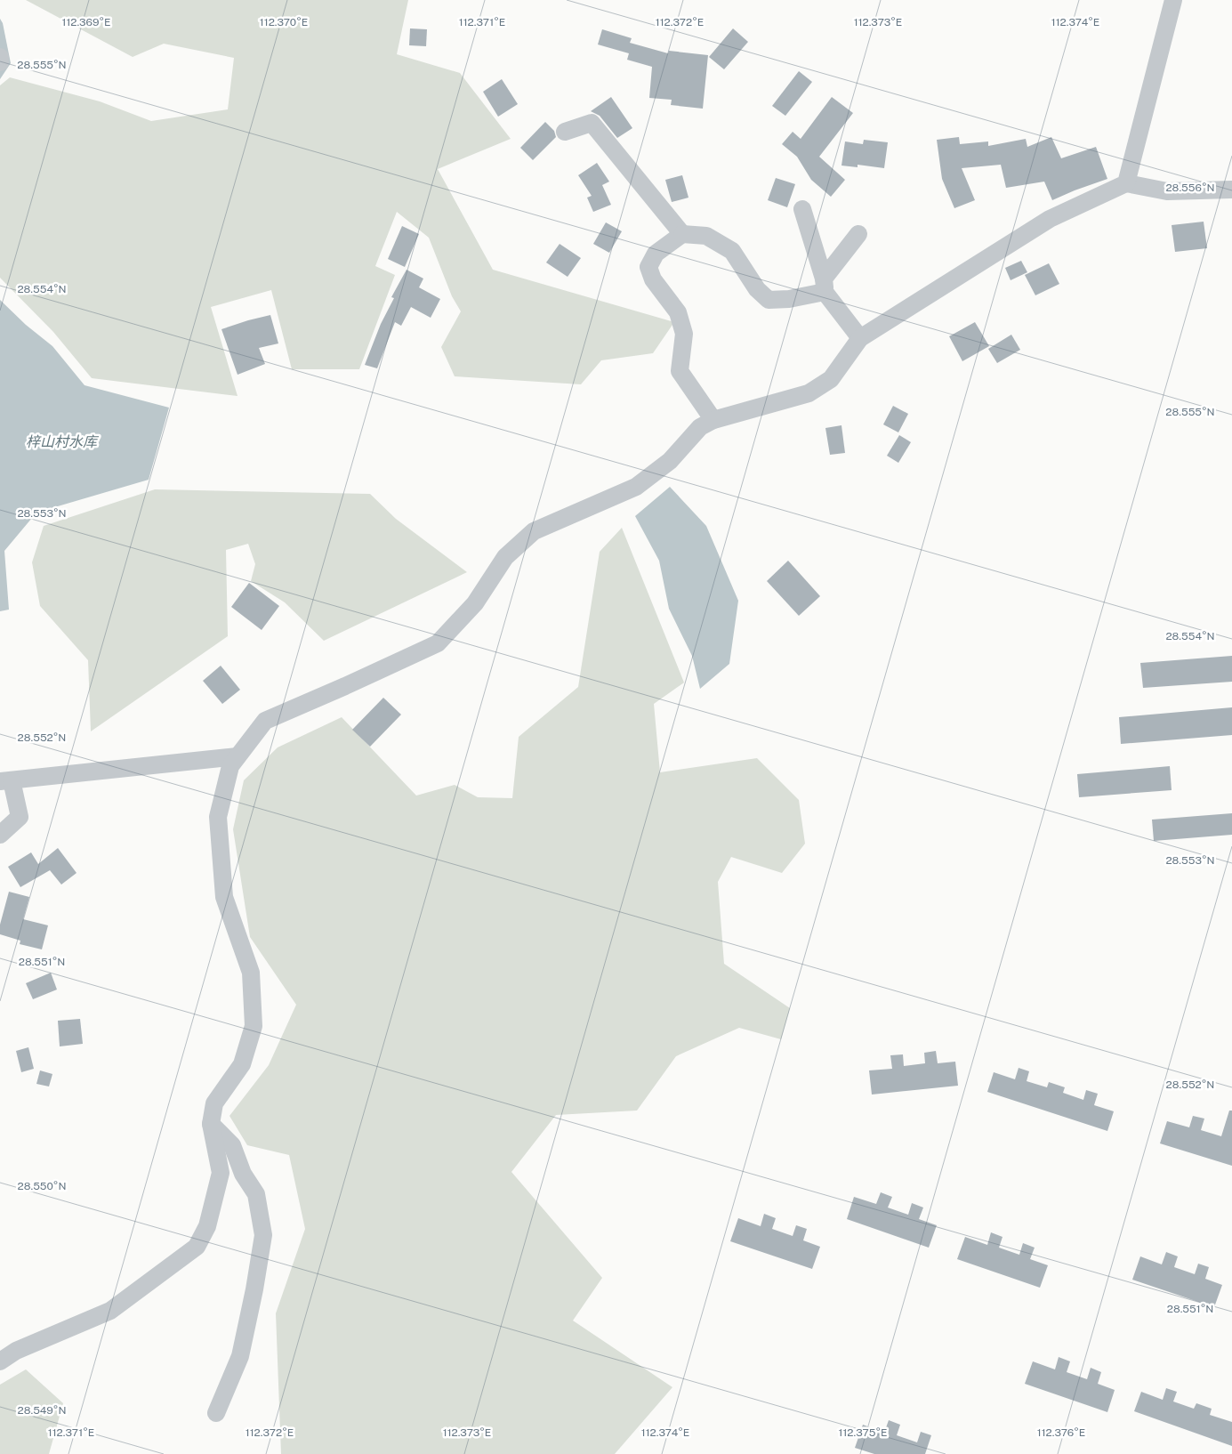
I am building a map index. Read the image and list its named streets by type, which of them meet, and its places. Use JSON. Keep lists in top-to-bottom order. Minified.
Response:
{"water":["梓山村水库"],"coordinates":["112.369°E","112.370°E","112.371°E","112.372°E","112.373°E","112.374°E","28.555°N","28.556°N","28.554°N","28.553°N","28.552°N","28.551°N","28.550°N","28.549°N","112.375°E","112.376°E"]}
